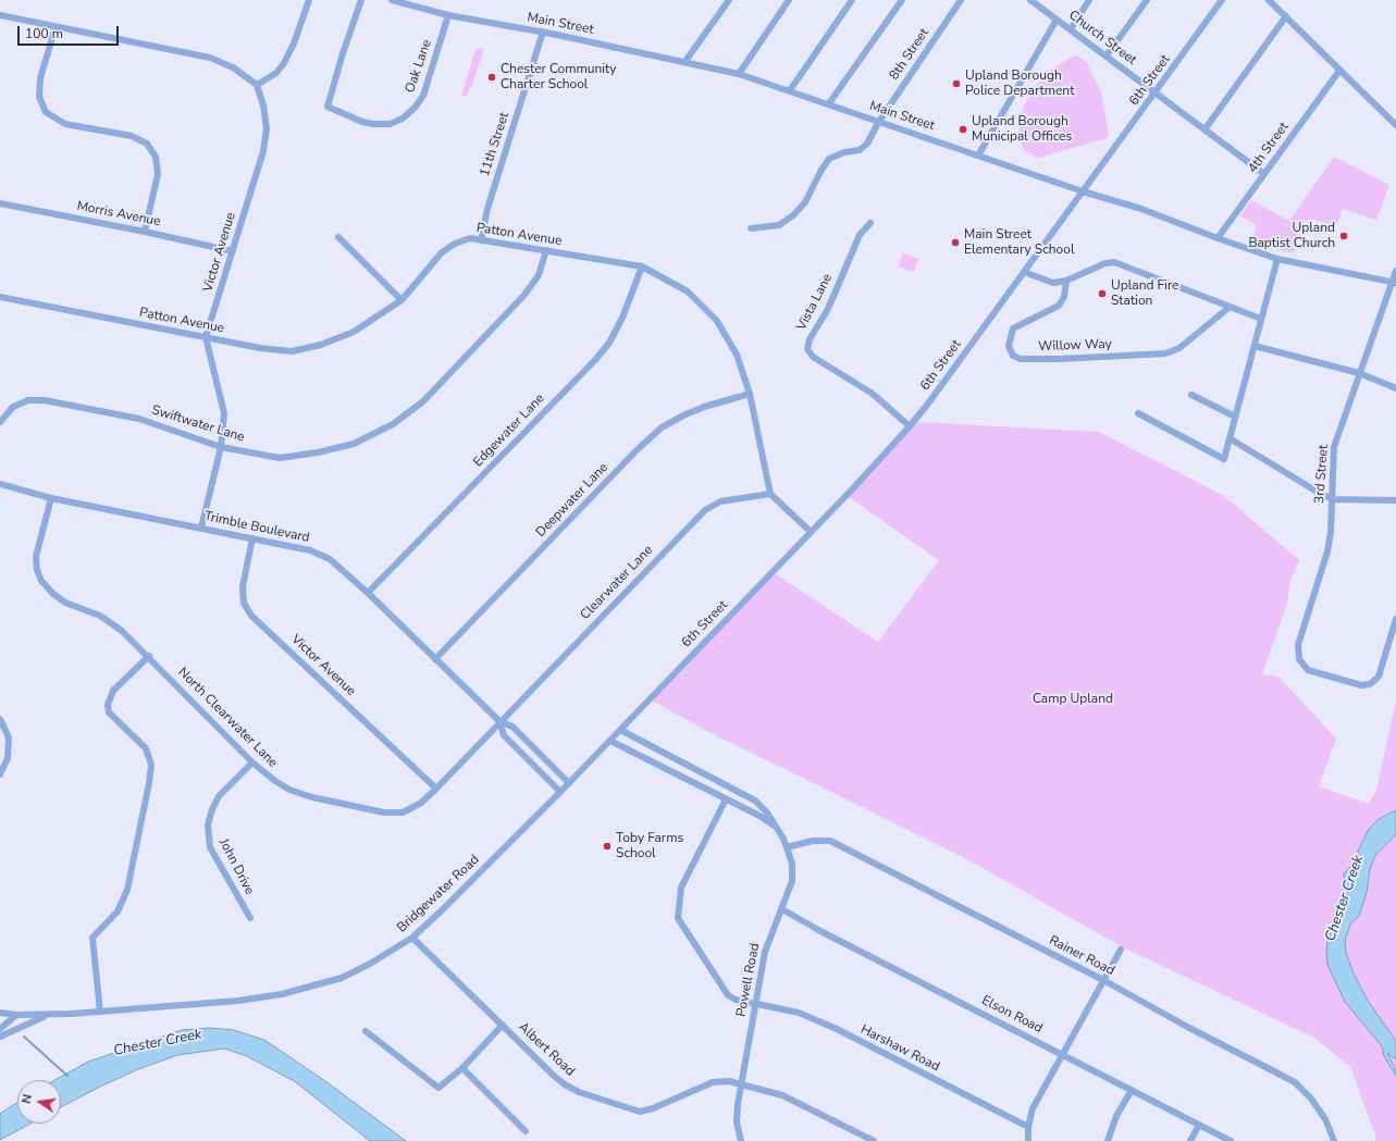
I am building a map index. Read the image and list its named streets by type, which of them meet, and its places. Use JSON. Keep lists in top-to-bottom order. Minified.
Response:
{"streets":{"street":["Main Street","Church Street","8th Street","Oak Lane","6th Street","11th Street","4th Street","Morris Avenue","Patton Avenue","Victor Avenue","Vista Lane","Willow Way","Swiftwater Lane","Edgewater Lane","3rd Street","Deepwater Lane","Trimble Boulevard","Clearwater Lane","North Clearwater Lane","John Drive","Bridgewater Road","Rainer Road","Powell Road","Elson Road","Harshaw Road","Albert Road"]},"crossings":[["Main Street","8th Street"],["Main Street","Oak Lane"],["Main Street","6th Street"],["Main Street","11th Street"],["Main Street","4th Street"],["Main Street","3rd Street"],["Church Street","6th Street"],["Church Street","4th Street"],["6th Street","Vista Lane"],["6th Street","Bridgewater Road"],["11th Street","Patton Avenue"],["Morris Avenue","Victor Avenue"],["Patton Avenue","Victor Avenue"],["Patton Avenue","Swiftwater Lane"],["Patton Avenue","Edgewater Lane"],["Patton Avenue","Deepwater Lane"],["Patton Avenue","Clearwater Lane"],["Victor Avenue","Trimble Boulevard"],["Victor Avenue","North Clearwater Lane"],["Edgewater Lane","Trimble Boulevard"],["Deepwater Lane","Trimble Boulevard"],["Trimble Boulevard","Clearwater Lane"],["Trimble Boulevard","North Clearwater Lane"],["Trimble Boulevard","Bridgewater Road"],["Clearwater Lane","North Clearwater Lane"],["North Clearwater Lane","John Drive"],["Bridgewater Road","Powell Road"],["Bridgewater Road","Albert Road"],["Rainer Road","Powell Road"],["Powell Road","Elson Road"],["Powell Road","Harshaw Road"],["Powell Road","Albert Road"]],"water":["Chester Creek"],"parks":["Camp Upland"],"places":["Chester Community Charter School","Upland Borough Police Department","Upland Borough Municipal Offices","Upland Baptist Church","Main Street Elementary School","Upland Fire Station","Toby Farms School"],"scale_bar":"100 m","north":"left"}
